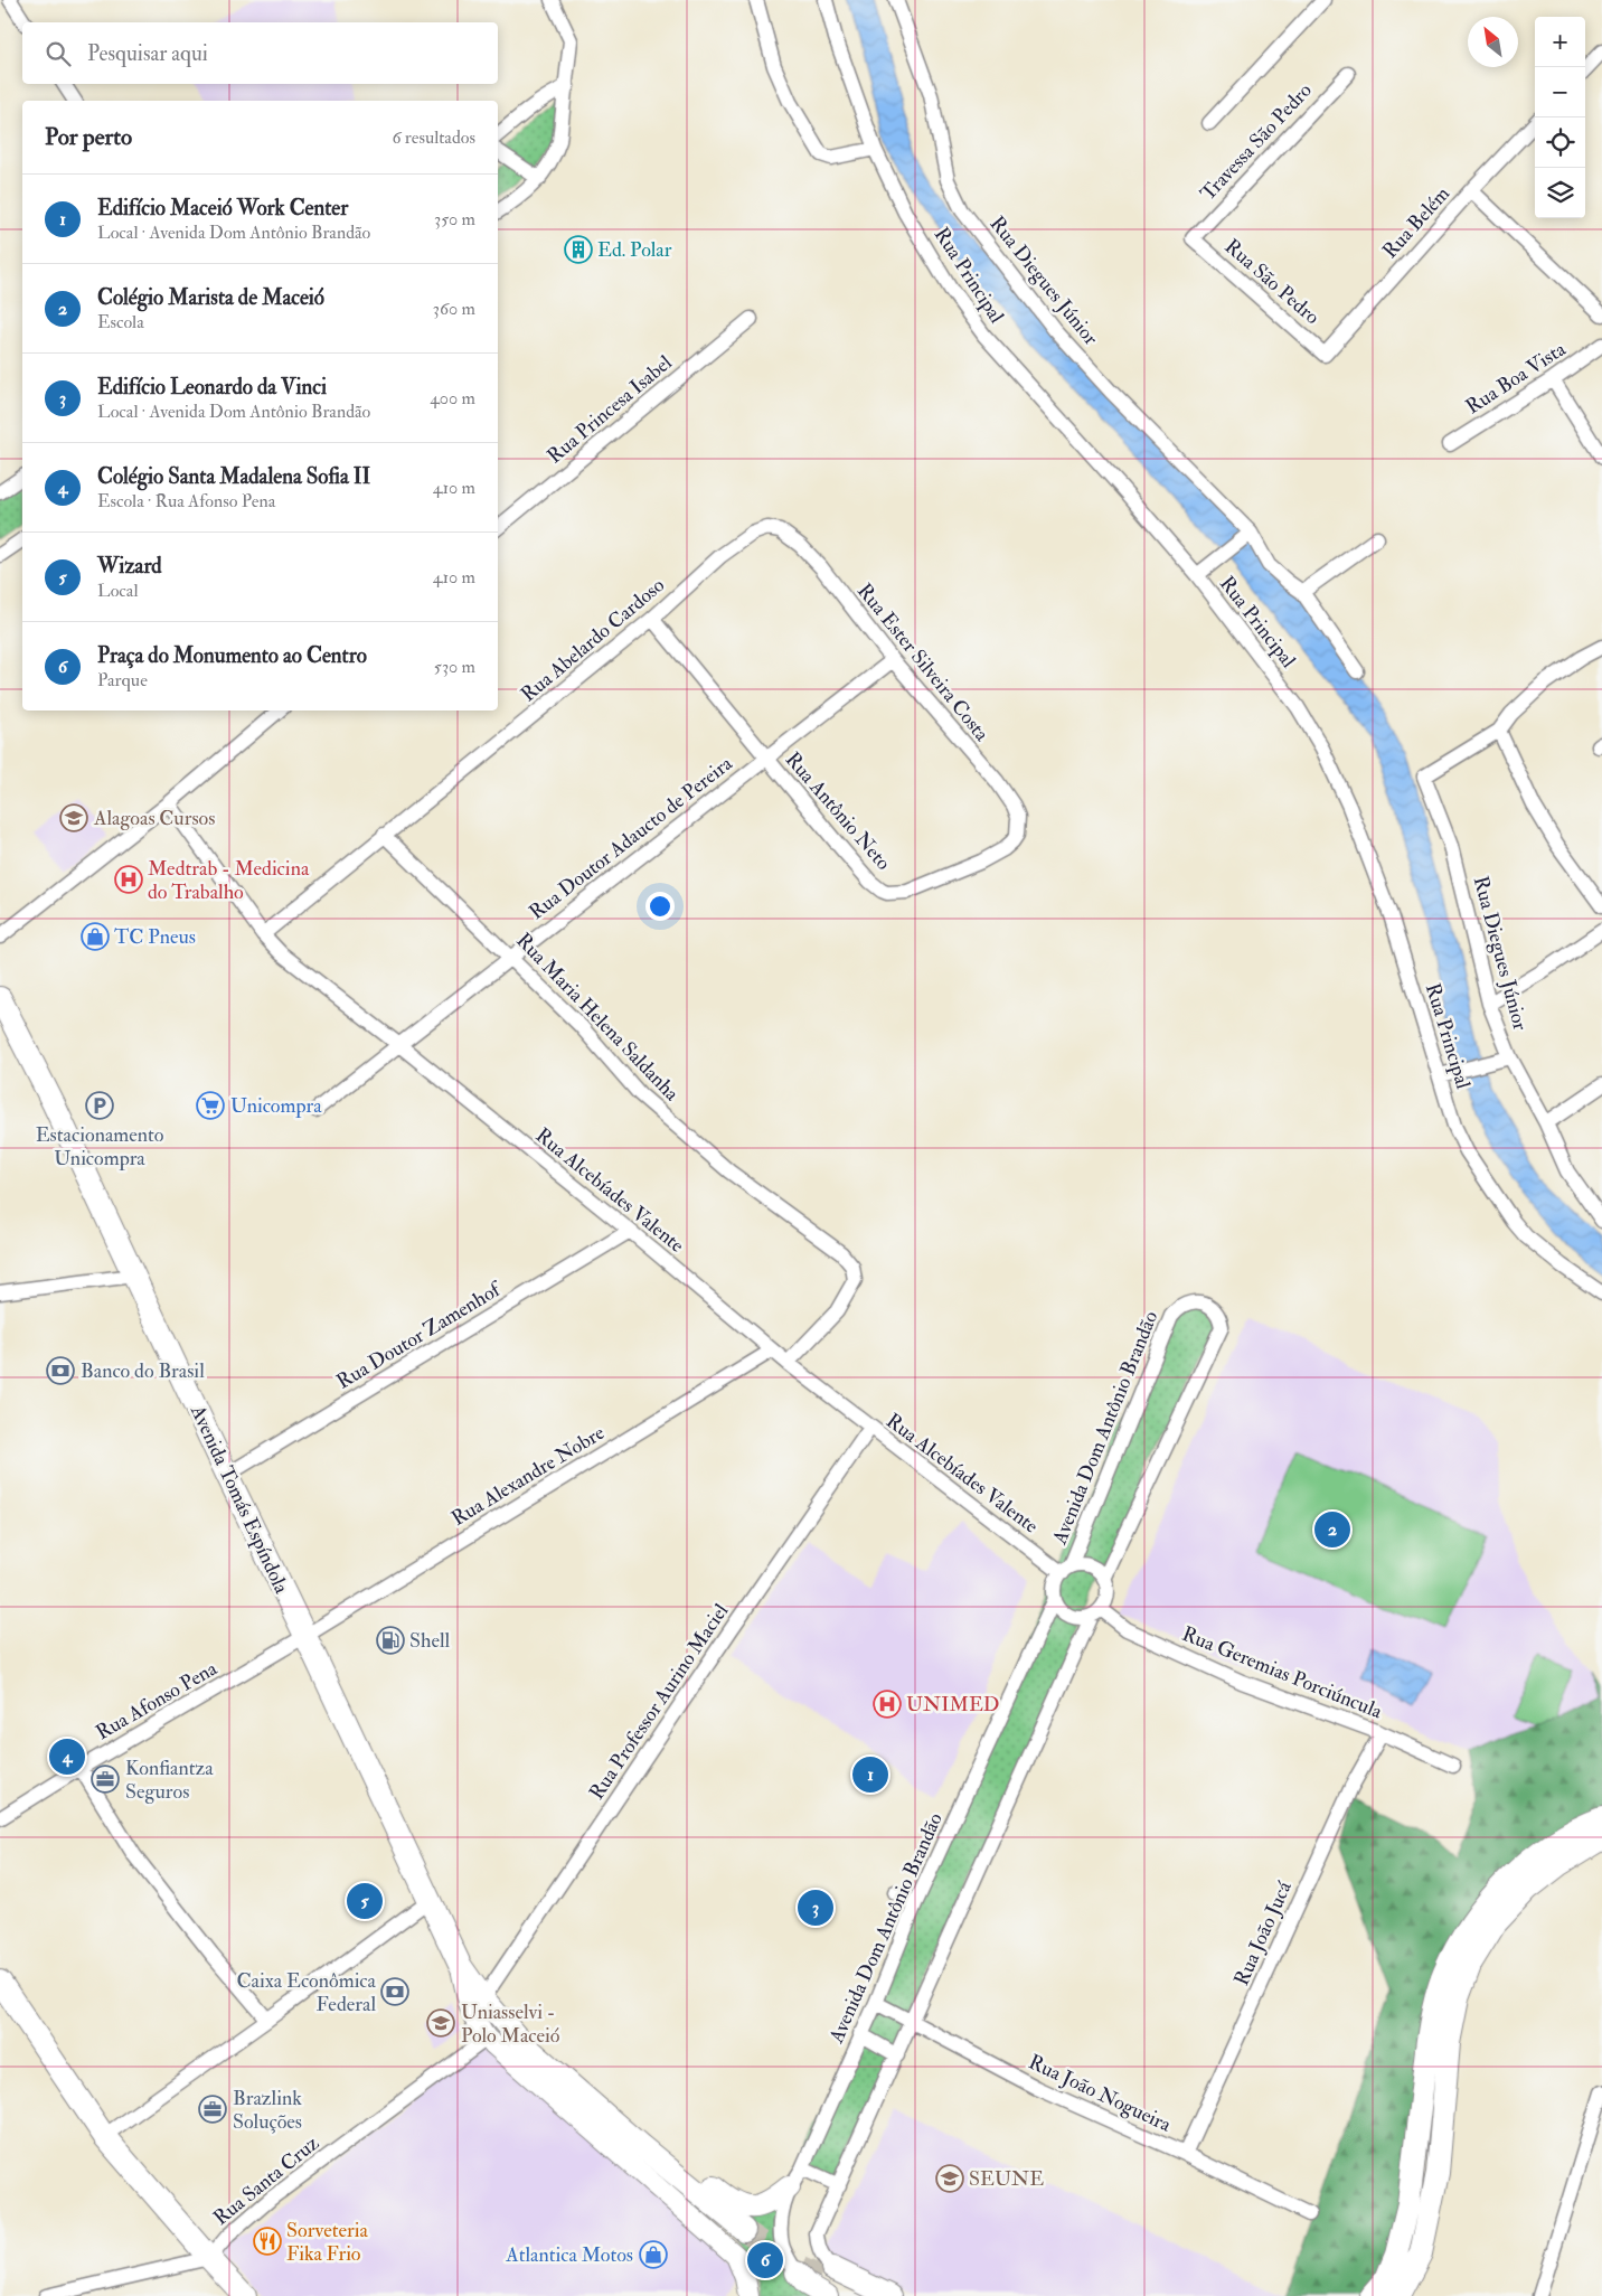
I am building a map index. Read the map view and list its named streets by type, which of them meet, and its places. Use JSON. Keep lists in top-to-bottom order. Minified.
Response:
{"streets":{"highway":["Avenida Tomás Espíndola"],"street":["Travessa São Pedro","Rua Belém","Rua Principal","Rua Diegues Júnior","Rua São Pedro","Rua Boa Vista","Rua Princesa Isabel","Rua Abelardo Cardoso","Rua Ester Silveira Costa","Rua Antônio Neto","Rua Doutor Adaucto de Pereira","Rua Maria Helena Saldanha","Rua Alcebíades Valente","Rua Doutor Zamenhof","Avenida Dom Antônio Brandão","Rua Alexandre Nobre","Rua Geremias Porciúncula","Rua Afonso Pena","Rua Professor Aurino Maciel","Rua João Jucá","Rua João Nogueira","Rua Santa Cruz"]},"crossings":[["Travessa São Pedro","Rua São Pedro"],["Rua Belém","Rua São Pedro"],["Rua Abelardo Cardoso","Rua Ester Silveira Costa"],["Rua Abelardo Cardoso","Rua Antônio Neto"],["Rua Abelardo Cardoso","Rua Maria Helena Saldanha"],["Rua Abelardo Cardoso","Rua Alcebíades Valente"],["Rua Ester Silveira Costa","Rua Antônio Neto"],["Rua Ester Silveira Costa","Rua Doutor Adaucto de Pereira"],["Rua Antônio Neto","Rua Doutor Adaucto de Pereira"],["Rua Doutor Adaucto de Pereira","Rua Maria Helena Saldanha"],["Rua Doutor Adaucto de Pereira","Rua Alcebíades Valente"],["Rua Maria Helena Saldanha","Rua Alcebíades Valente"],["Rua Alcebíades Valente","Rua Doutor Zamenhof"],["Rua Alcebíades Valente","Avenida Dom Antônio Brandão"],["Rua Alcebíades Valente","Rua Alexandre Nobre"],["Rua Alcebíades Valente","Rua Geremias Porciúncula"],["Rua Alcebíades Valente","Rua Professor Aurino Maciel"],["Rua Doutor Zamenhof","Avenida Tomás Espíndola"],["Avenida Dom Antônio Brandão","Rua Geremias Porciúncula"],["Avenida Dom Antônio Brandão","Rua João Nogueira"],["Rua Alexandre Nobre","Avenida Tomás Espíndola"],["Rua Alexandre Nobre","Rua Afonso Pena"],["Avenida Tomás Espíndola","Rua Afonso Pena"],["Avenida Tomás Espíndola","Rua Professor Aurino Maciel"],["Rua Geremias Porciúncula","Rua João Jucá"],["Rua João Jucá","Rua João Nogueira"]],"places":{"building":["Ed. Polar"],"school or university":["Alagoas Cursos","Uniasselvi - Polo Maceió","SEUNE"],"hospital":["Medtrab - Medicina do Trabalho","UNIMED"],"shop":["TC Pneus","Atlantica Motos"],"parking":["Estacionamento Unicompra"],"supermarket":["Unicompra"],"bank":["Banco do Brasil","Caixa Econômica Federal"],"fuel station":["Shell"],"office":["Konfiantza Seguros","Brazlink Soluções"],"restaurant":["Sorveteria Fika Frio"]},"north":"top left","page":{"map_buttons":["+","−"],"search":"Pesquisar aqui","heading":["Por perto","6 resultados"],"list":[{"mark":"1","name":"Edifício Maceió Work Center","note":"Local · Avenida Dom Antônio Brandão","value":"350 m"},{"mark":"2","name":"Colégio Marista de Maceió","note":"Escola","value":"360 m"},{"mark":"3","name":"Edifício Leonardo da Vinci","note":"Local · Avenida Dom Antônio Brandão","value":"400 m"},{"mark":"4","name":"Colégio Santa Madalena Sofia II","note":"Escola · Rua Afonso Pena","value":"410 m"},{"mark":"5","name":"Wizard","note":"Local","value":"410 m"},{"mark":"6","name":"Praça do Monumento ao Centro","note":"Parque","value":"530 m"}],"pins":["2","4","1","5","3","6"]}}
